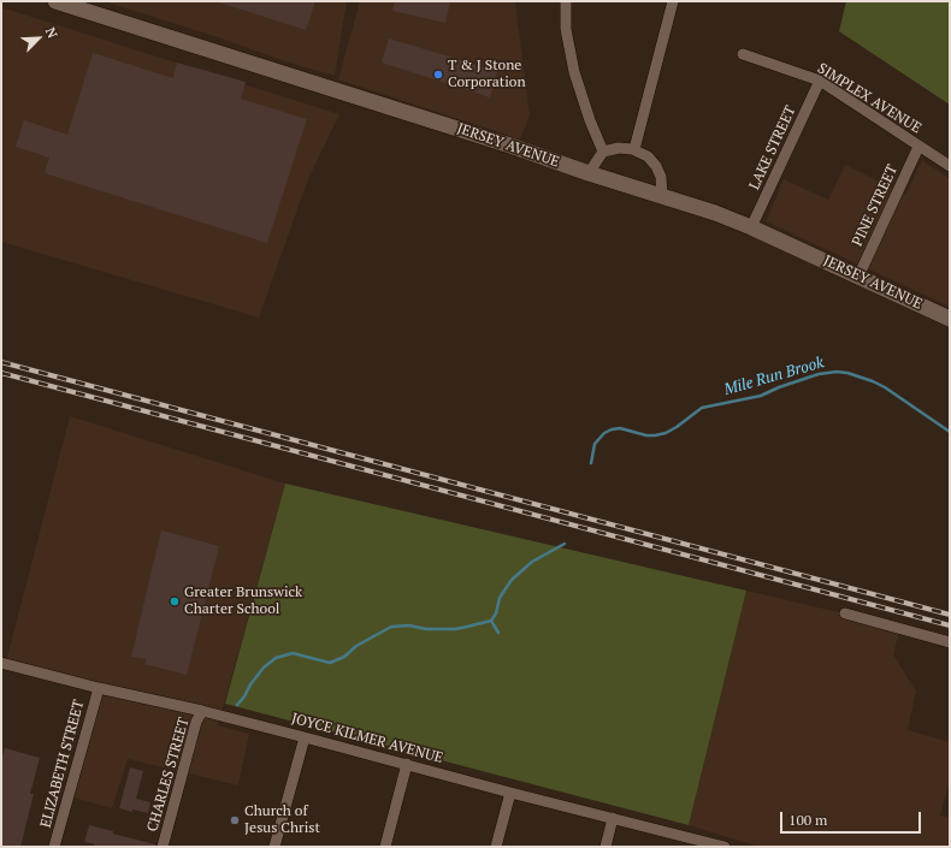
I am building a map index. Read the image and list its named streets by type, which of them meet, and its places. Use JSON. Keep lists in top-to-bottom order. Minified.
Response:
{"streets":{"street":["SIMPLEX AVENUE","JERSEY AVENUE","LAKE STREET","PINE STREET","JOYCE KILMER AVENUE","ELIZABETH STREET","CHARLES STREET"]},"crossings":[["SIMPLEX AVENUE","LAKE STREET"],["SIMPLEX AVENUE","PINE STREET"],["JERSEY AVENUE","LAKE STREET"],["JERSEY AVENUE","PINE STREET"],["JOYCE KILMER AVENUE","ELIZABETH STREET"],["JOYCE KILMER AVENUE","CHARLES STREET"]],"water":["Mile Run Brook"],"places":["T & J Stone Corporation","Greater Brunswick Charter School","Church of Jesus Christ"],"scale_bar":"100 m","north":"top right"}
